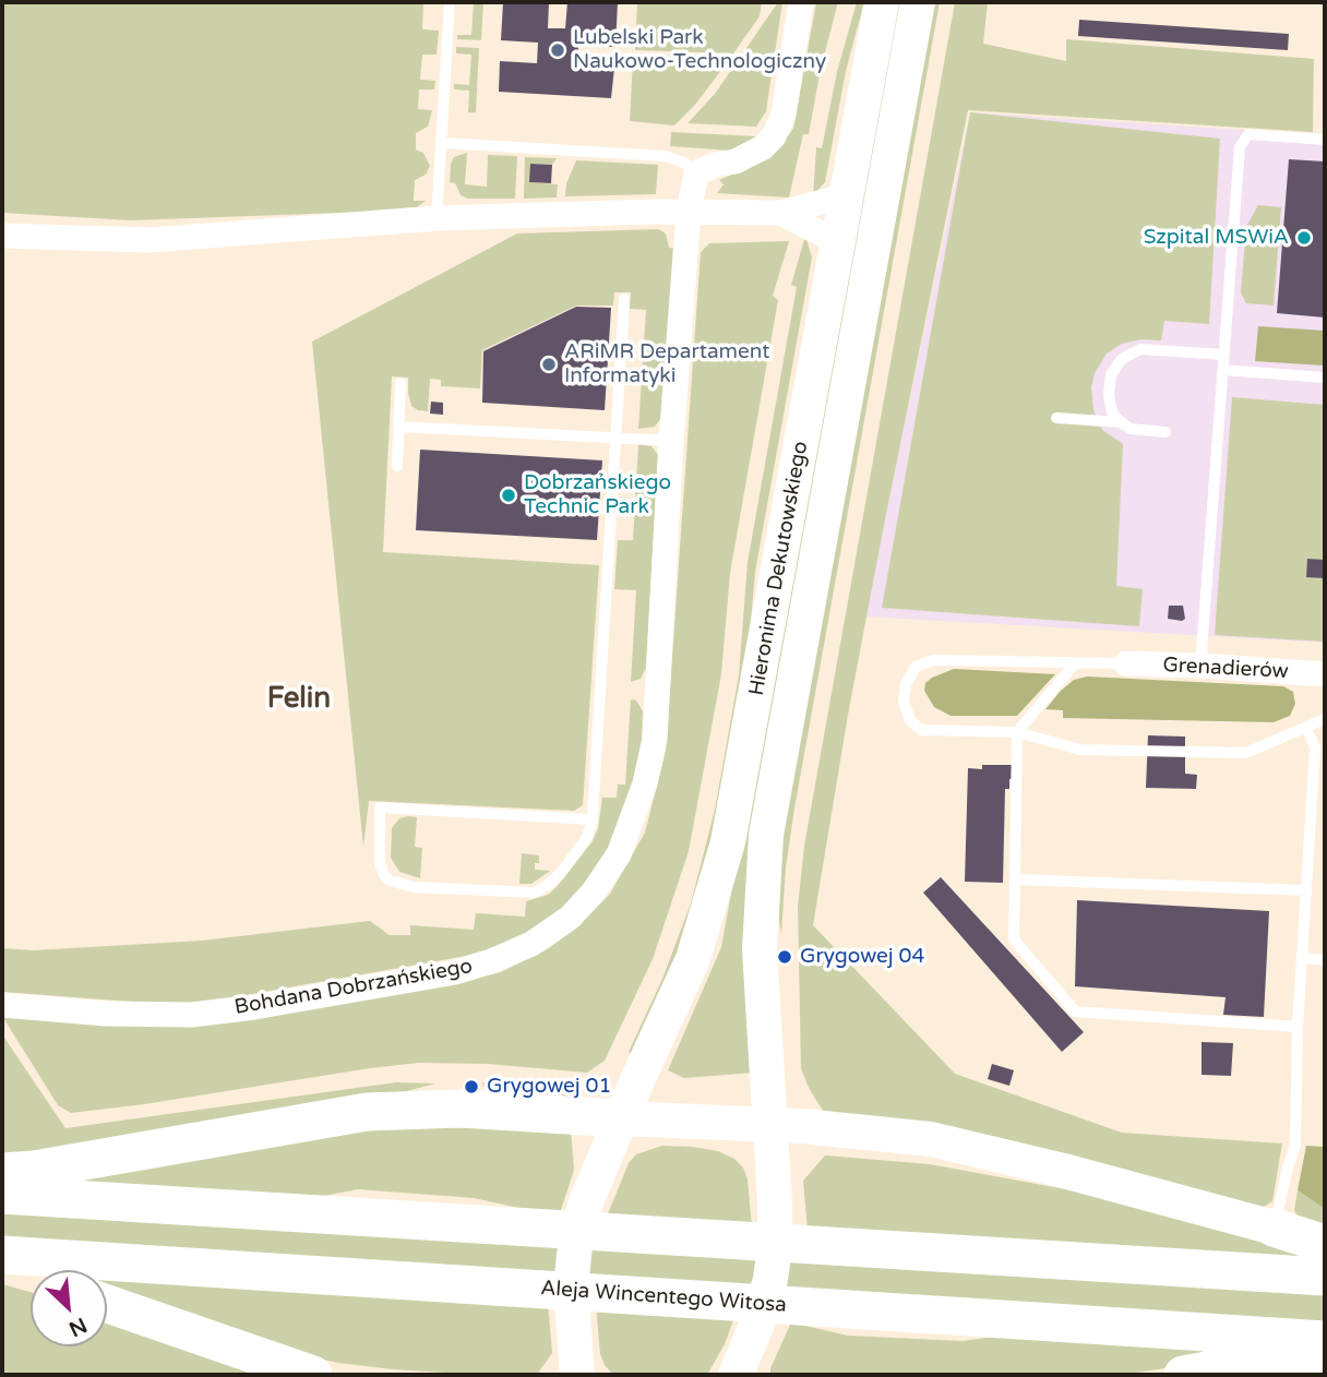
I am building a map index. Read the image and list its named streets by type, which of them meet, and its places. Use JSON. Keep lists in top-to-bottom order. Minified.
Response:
{"streets":{"main road":["Aleja Wincentego Witosa"],"street":["Hieronima Dekutowskiego","Grenadierów","Bohdana Dobrzańskiego"]},"districts":["Felin"],"places":["Lubelski Park Naukowo-Technologiczny","Szpital MSWiA","ARiMR Departament Informatyki","Dobrzańskiego Technic Park","Grygowej 04","Grygowej 01"],"north":"bottom right"}
